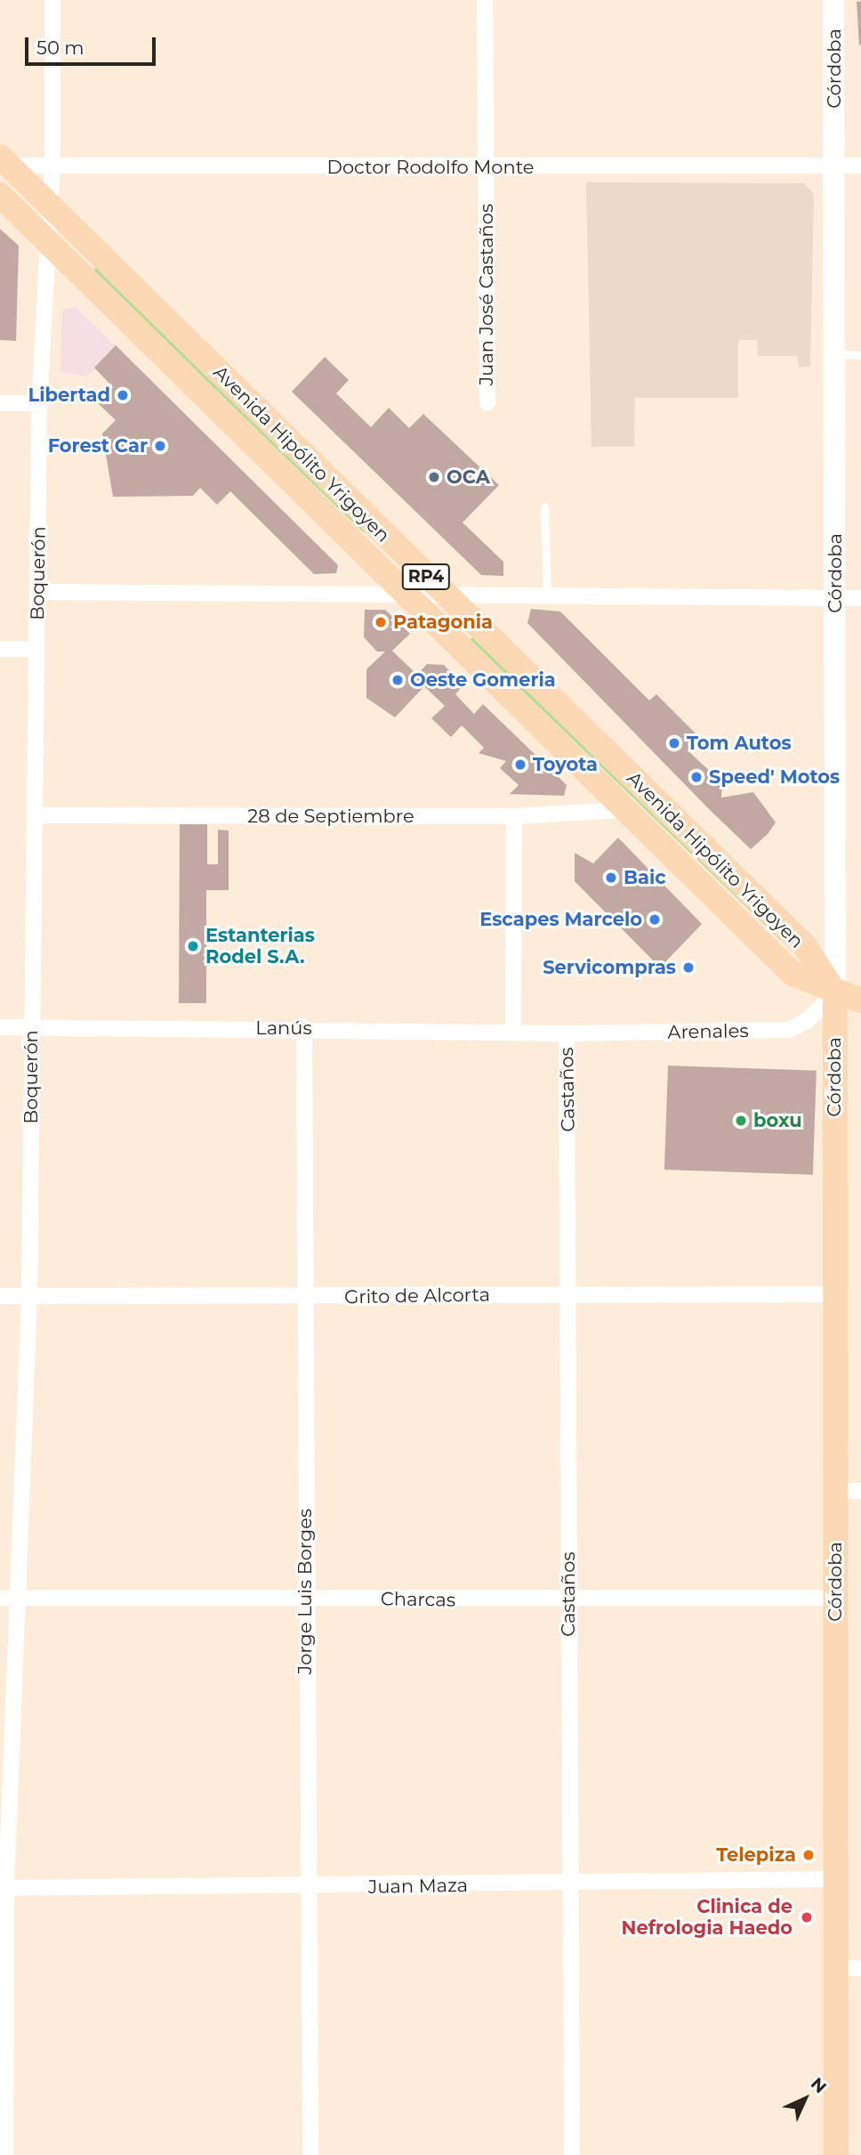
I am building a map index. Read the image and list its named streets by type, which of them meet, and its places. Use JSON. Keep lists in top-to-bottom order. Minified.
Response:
{"streets":{"main road":["Córdoba","Avenida Hipólito Yrigoyen","RP4"],"street":["Doctor Rodolfo Monte","Juan José Castaños","Boquerón","28 de Septiembre","Lanús","Arenales","Castaños","Grito de Alcorta","Jorge Luis Borges","Charcas","Juan Maza"]},"crossings":[["Córdoba","Doctor Rodolfo Monte"],["Córdoba","Avenida Hipólito Yrigoyen"],["Córdoba","RP4"],["Córdoba","Arenales"],["Córdoba","Grito de Alcorta"],["Córdoba","Charcas"],["Córdoba","Juan Maza"],["Doctor Rodolfo Monte","Juan José Castaños"],["Doctor Rodolfo Monte","Avenida Hipólito Yrigoyen"],["Doctor Rodolfo Monte","Boquerón"],["Avenida Hipólito Yrigoyen","Boquerón"],["Avenida Hipólito Yrigoyen","RP4"],["Avenida Hipólito Yrigoyen","28 de Septiembre"],["Avenida Hipólito Yrigoyen","Arenales"],["Boquerón","28 de Septiembre"],["Boquerón","Lanús"],["Boquerón","Grito de Alcorta"],["Boquerón","Charcas"],["Boquerón","Juan Maza"],["RP4","Arenales"],["Lanús","Arenales"],["Lanús","Castaños"],["Lanús","Jorge Luis Borges"],["Arenales","Castaños"],["Castaños","Grito de Alcorta"],["Castaños","Charcas"],["Castaños","Juan Maza"],["Grito de Alcorta","Jorge Luis Borges"],["Jorge Luis Borges","Charcas"],["Jorge Luis Borges","Juan Maza"]],"places":["Libertad","Forest Car","OCA","Patagonia","Oeste Gomeria","Tom Autos","Toyota","Speed' Motos","Baic","Escapes Marcelo","Estanterias Rodel S.A.","Servicompras","boxu","Telepiza","Clinica de Nefrologia Haedo"],"scale_bar":"50 m","north":"top right"}
